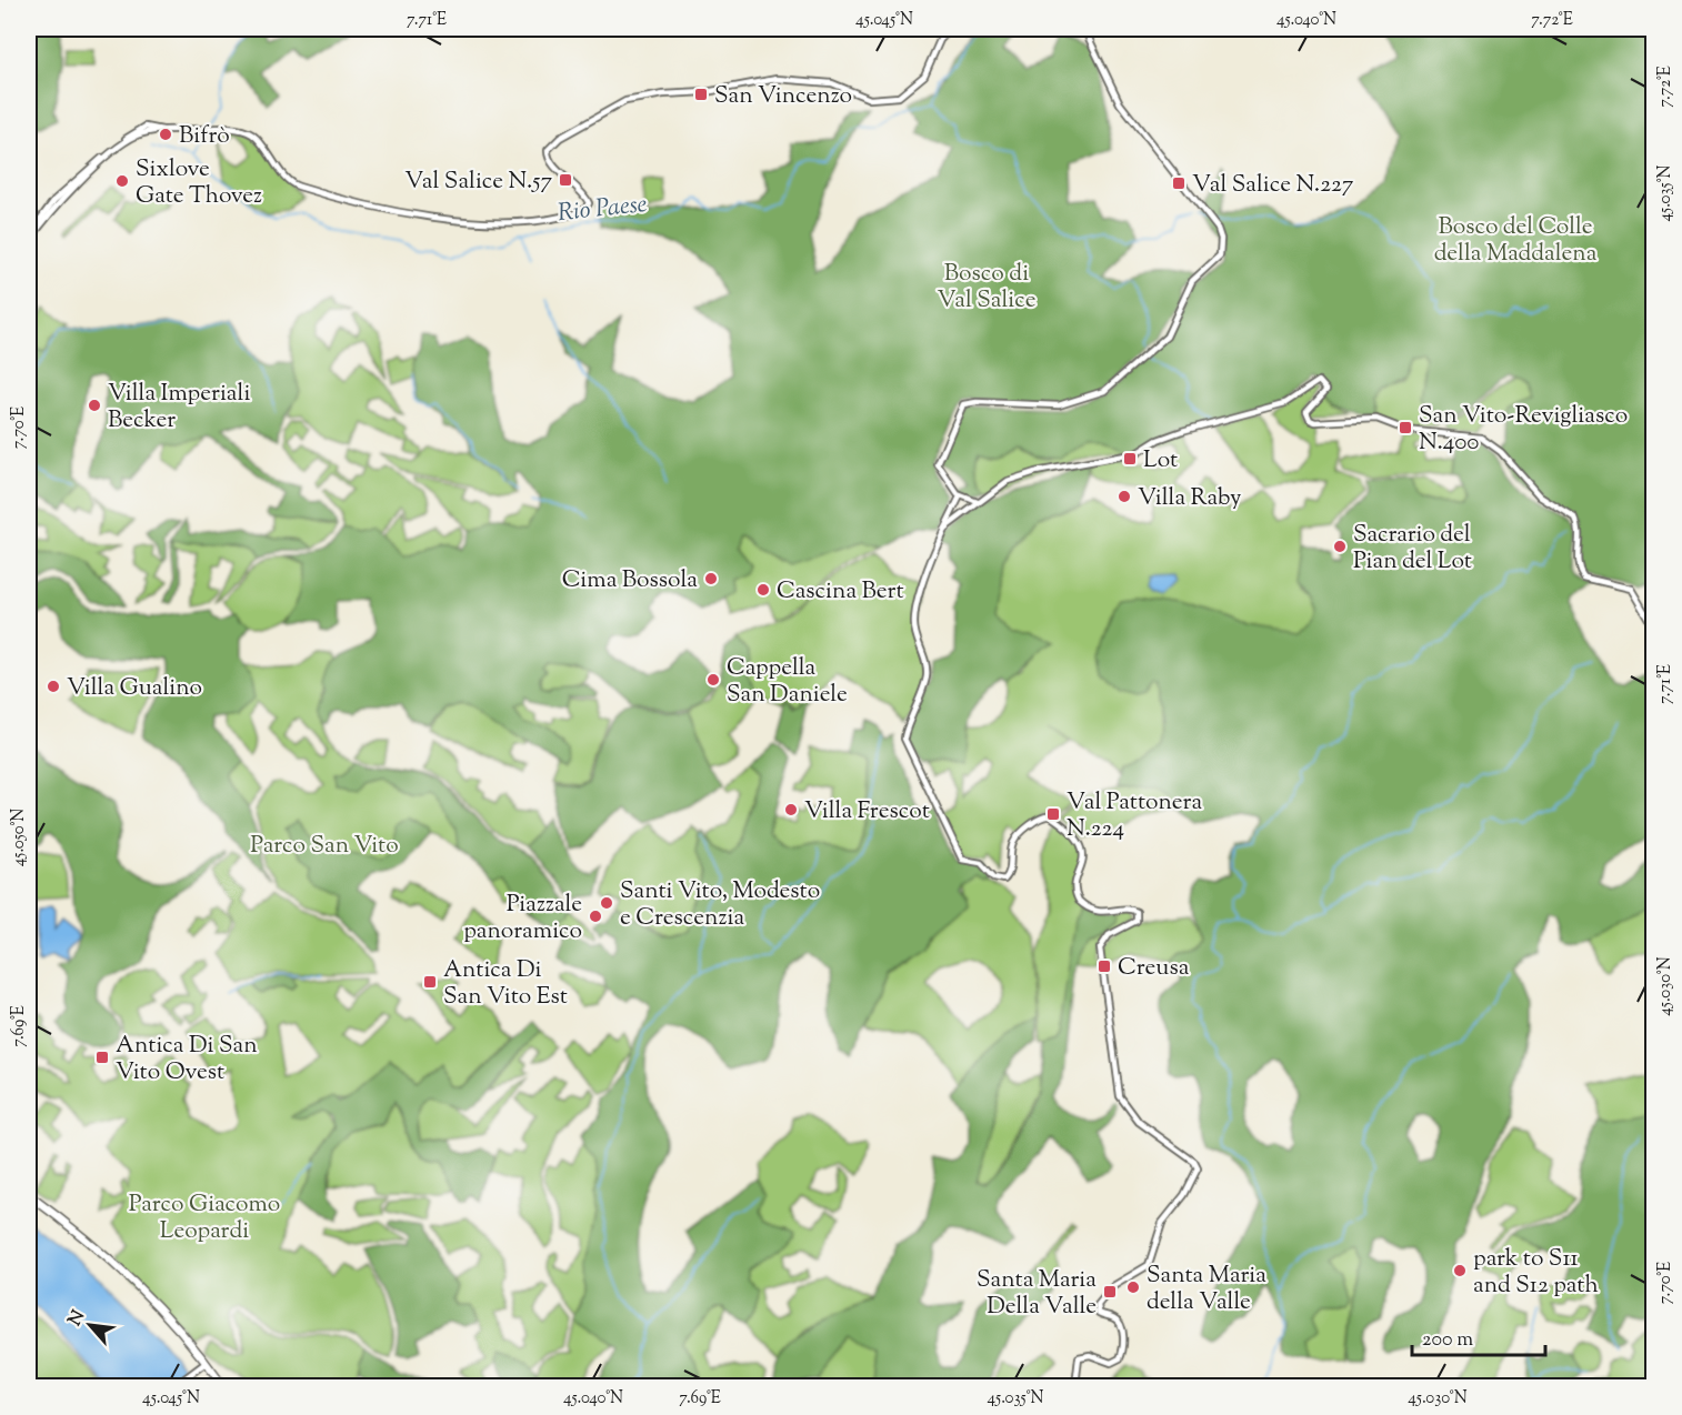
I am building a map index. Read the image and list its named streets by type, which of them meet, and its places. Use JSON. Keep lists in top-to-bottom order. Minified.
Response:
{"water":["Rio Paese"],"parks":["Bosco del Colle della Maddalena","Bosco di Val Salice","Parco San Vito","Parco Giacomo Leopardi"],"places":{"transit":["San Vincenzo","Val Salice N.57","Val Salice N.227","San Vito-Revigliasco N.400","Lot","Val Pattonera N.224","Creusa","Antica Di San Vito Est","Antica Di San Vito Ovest","Santa Maria Della Valle"],"other":["Bifrò","Sixlove Gate Thovez","Villa Imperiali Becker","Villa Raby","Sacrario del Pian del Lot","Cima Bossola","Cascina Bert","Cappella San Daniele","Villa Gualino","Villa Frescot","Santi Vito, Modesto e Crescenzia","Piazzale panoramico","park to S11 and S12 path","Santa Maria della Valle"]},"scale_bar":"200 m","north":"top left","coordinates":["7.71°E","45.045°N","45.040°N","7.72°E","45.035°N","7.70°E","45.050°N","45.030°N","7.69°E"]}
